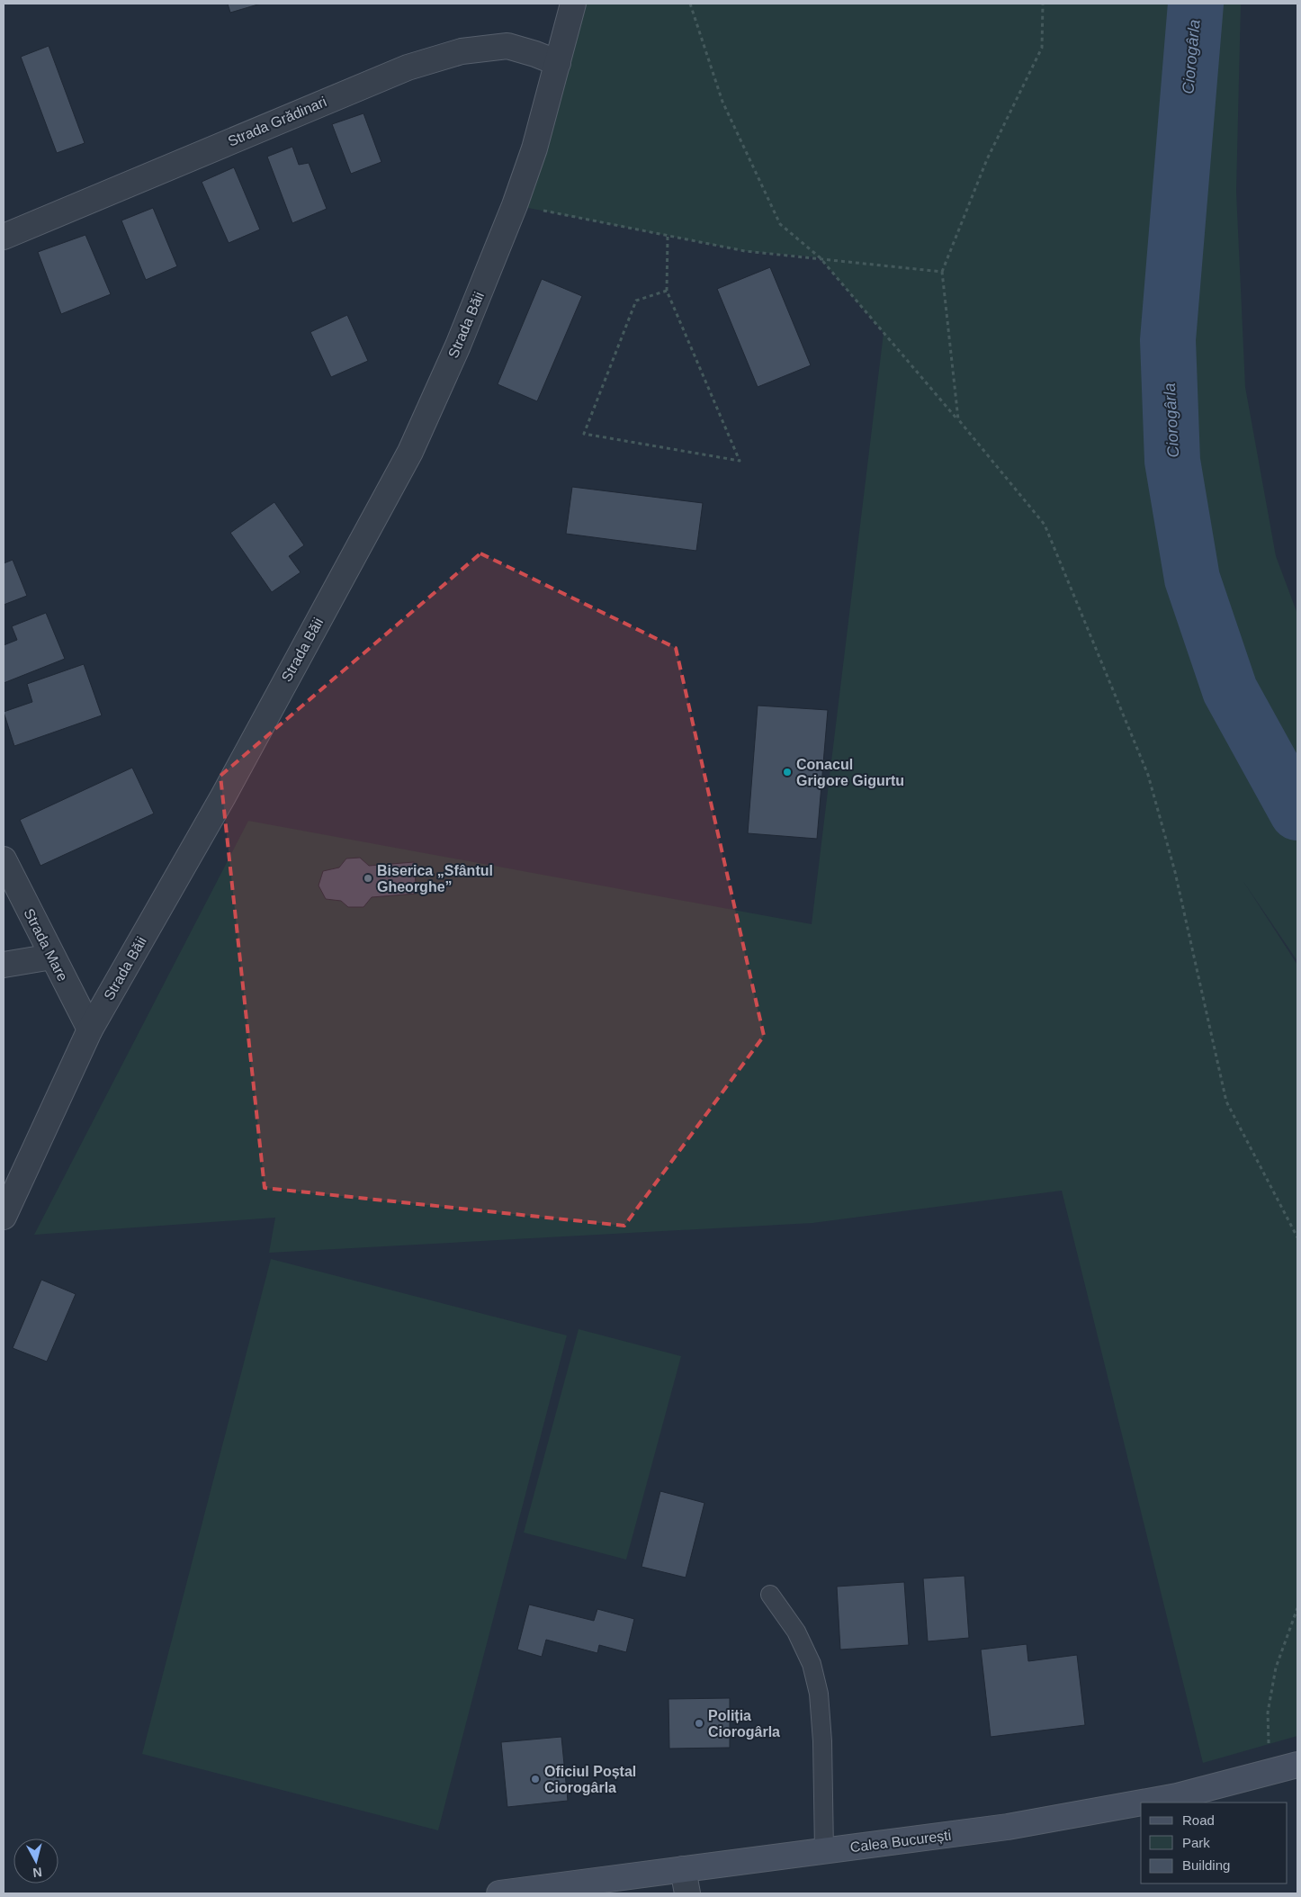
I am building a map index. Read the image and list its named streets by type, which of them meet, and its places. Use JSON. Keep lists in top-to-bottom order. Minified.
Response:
{"streets":{"main road":["Calea București"],"street":["Strada Grădinari","Strada Băii","Strada Mare"]},"crossings":[["Strada Grădinari","Strada Băii"],["Strada Băii","Strada Mare"]],"water":["Ciorogârla"],"places":["Conacul Grigore Gigurtu","Biserica „Sfântul Gheorghe”","Poliția Ciorogârla","Oficiul Poștal Ciorogârla"],"legend":["Road","Park","Building"],"north":"bottom"}
